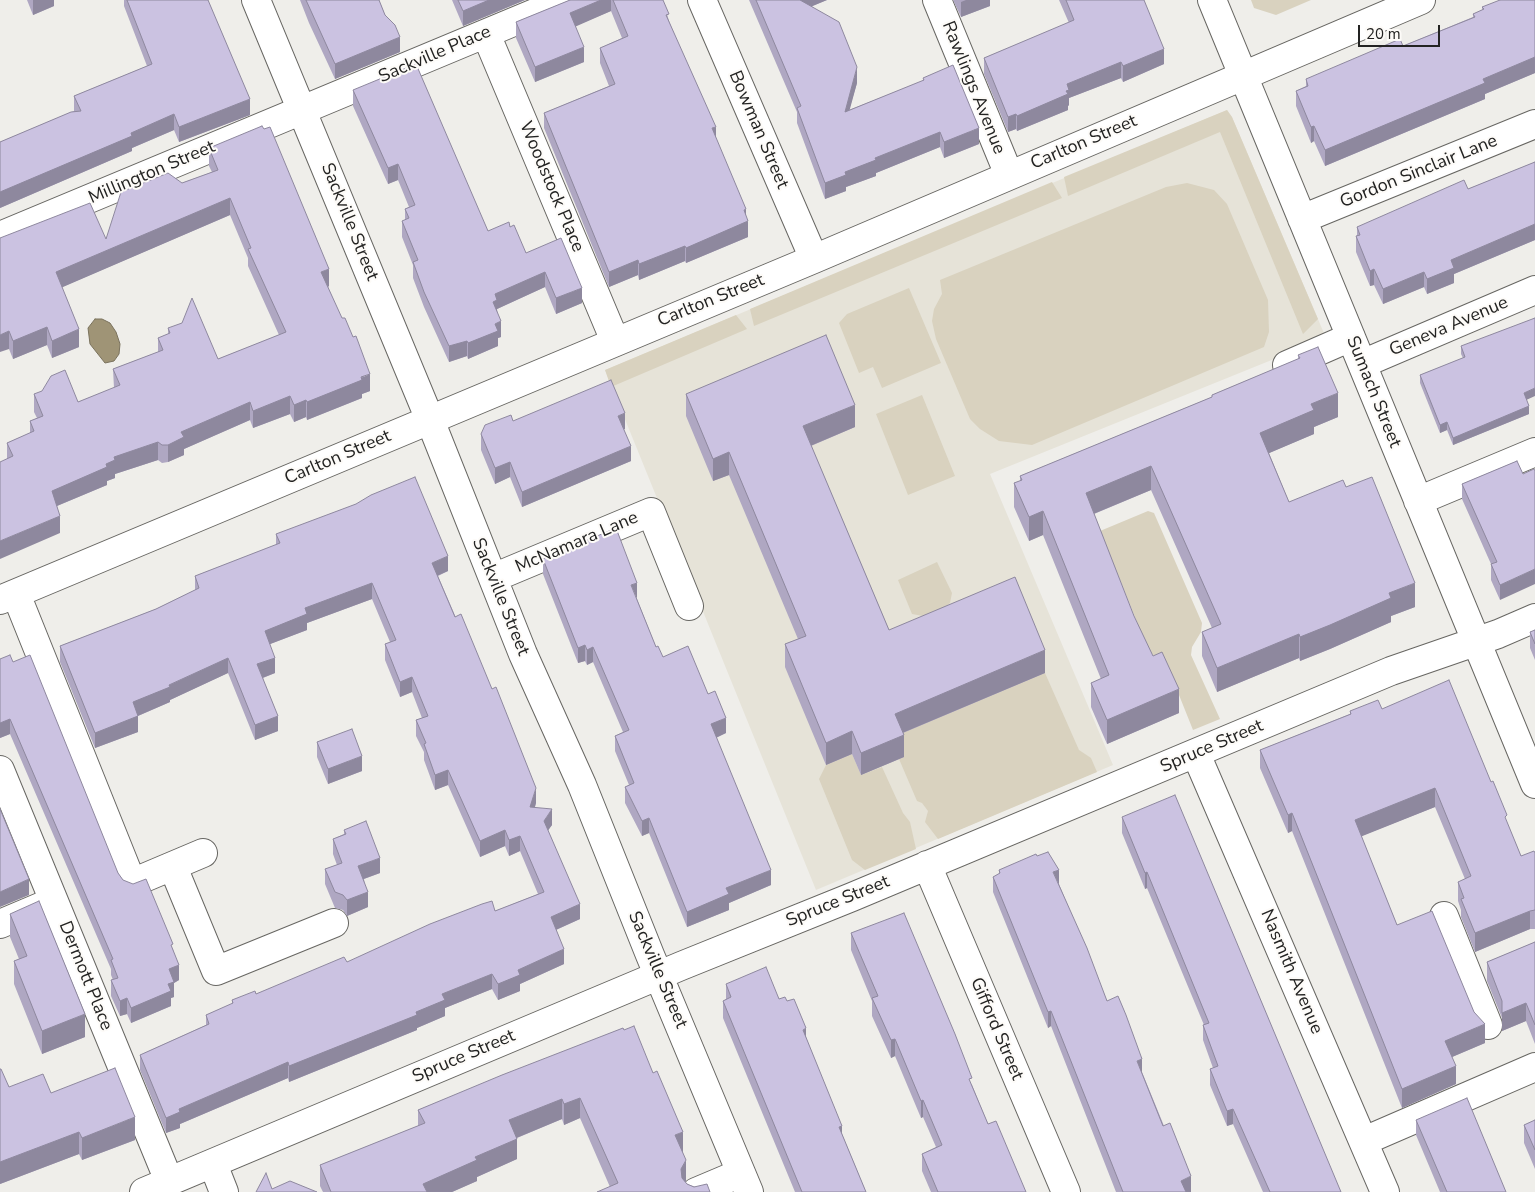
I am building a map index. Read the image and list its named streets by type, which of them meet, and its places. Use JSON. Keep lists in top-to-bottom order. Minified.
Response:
{"streets":{"street":["Sackville Place","Rawlings Avenue","Bowman Street","Carlton Street","Gordon Sinclair Lane","Millington Street","Woodstock Place","Sackville Street","Geneva Avenue","Sumach Street","McNamara Lane","Spruce Street","Nasmith Avenue","Dermott Place","Gifford Street"]},"crossings":[["Sackville Place","Millington Street"],["Sackville Place","Woodstock Place"],["Sackville Place","Sackville Street"],["Rawlings Avenue","Carlton Street"],["Bowman Street","Carlton Street"],["Carlton Street","Woodstock Place"],["Carlton Street","Sackville Street"],["Carlton Street","Sumach Street"],["Gordon Sinclair Lane","Sumach Street"],["Millington Street","Sackville Street"],["Sackville Street","McNamara Lane"],["Sackville Street","Spruce Street"],["Geneva Avenue","Sumach Street"],["Sumach Street","Spruce Street"],["Spruce Street","Nasmith Avenue"],["Spruce Street","Dermott Place"],["Spruce Street","Gifford Street"]],"scale_bar":"20 m"}
